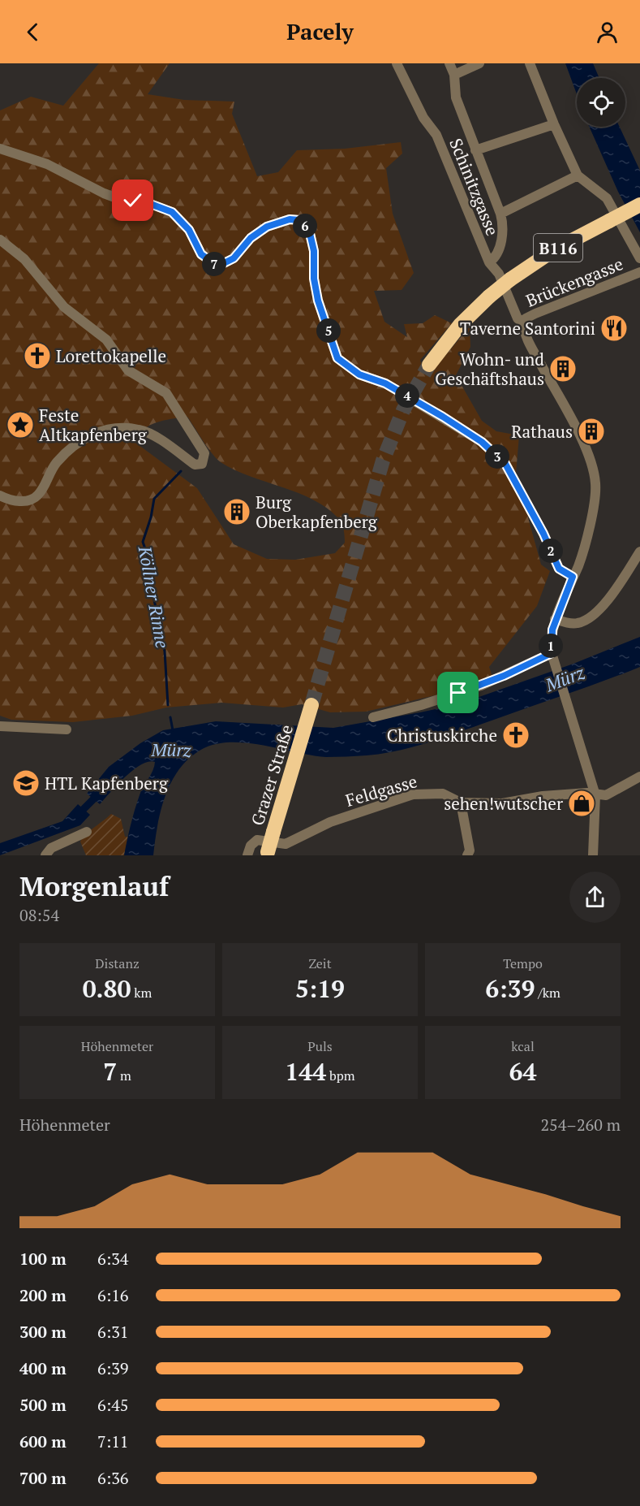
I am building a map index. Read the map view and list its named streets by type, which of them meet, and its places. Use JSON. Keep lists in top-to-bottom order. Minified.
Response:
{"streets":{"highway":["B116","Grazer Straße"],"street":["Schinitzgasse","Brückengasse","Feldgasse"]},"crossings":[["Schinitzgasse","Brückengasse"]],"water":["Köllner Rinne","Mürz"],"places":{"restaurant":["Taverne Santorini"],"church":["Lorettokapelle","Christuskirche"],"building":["Wohn- und Geschäftshaus","Rathaus","Burg Oberkapfenberg"],"place":["Feste Altkapfenberg"],"school or university":["HTL Kapfenberg"],"shop":["sehen!wutscher"]},"page":{"header":"Pacely","pins":["6","7","5","4","3","2","1"],"heading":["Morgenlauf","08:54"],"stats":[["Distanz","0.80 km"],["Zeit","5:19"],["Tempo","6:39 /km"],["Höhenmeter","7 m"],["Puls","144 bpm"],["kcal","64"]],"chart":["Höhenmeter","254–260 m"],"list":[{"name":"100 m","note":"6:34"},{"name":"200 m","note":"6:16"},{"name":"300 m","note":"6:31"},{"name":"400 m","note":"6:39"},{"name":"500 m","note":"6:45"},{"name":"600 m","note":"7:11"},{"name":"700 m","note":"6:36"}]}}
